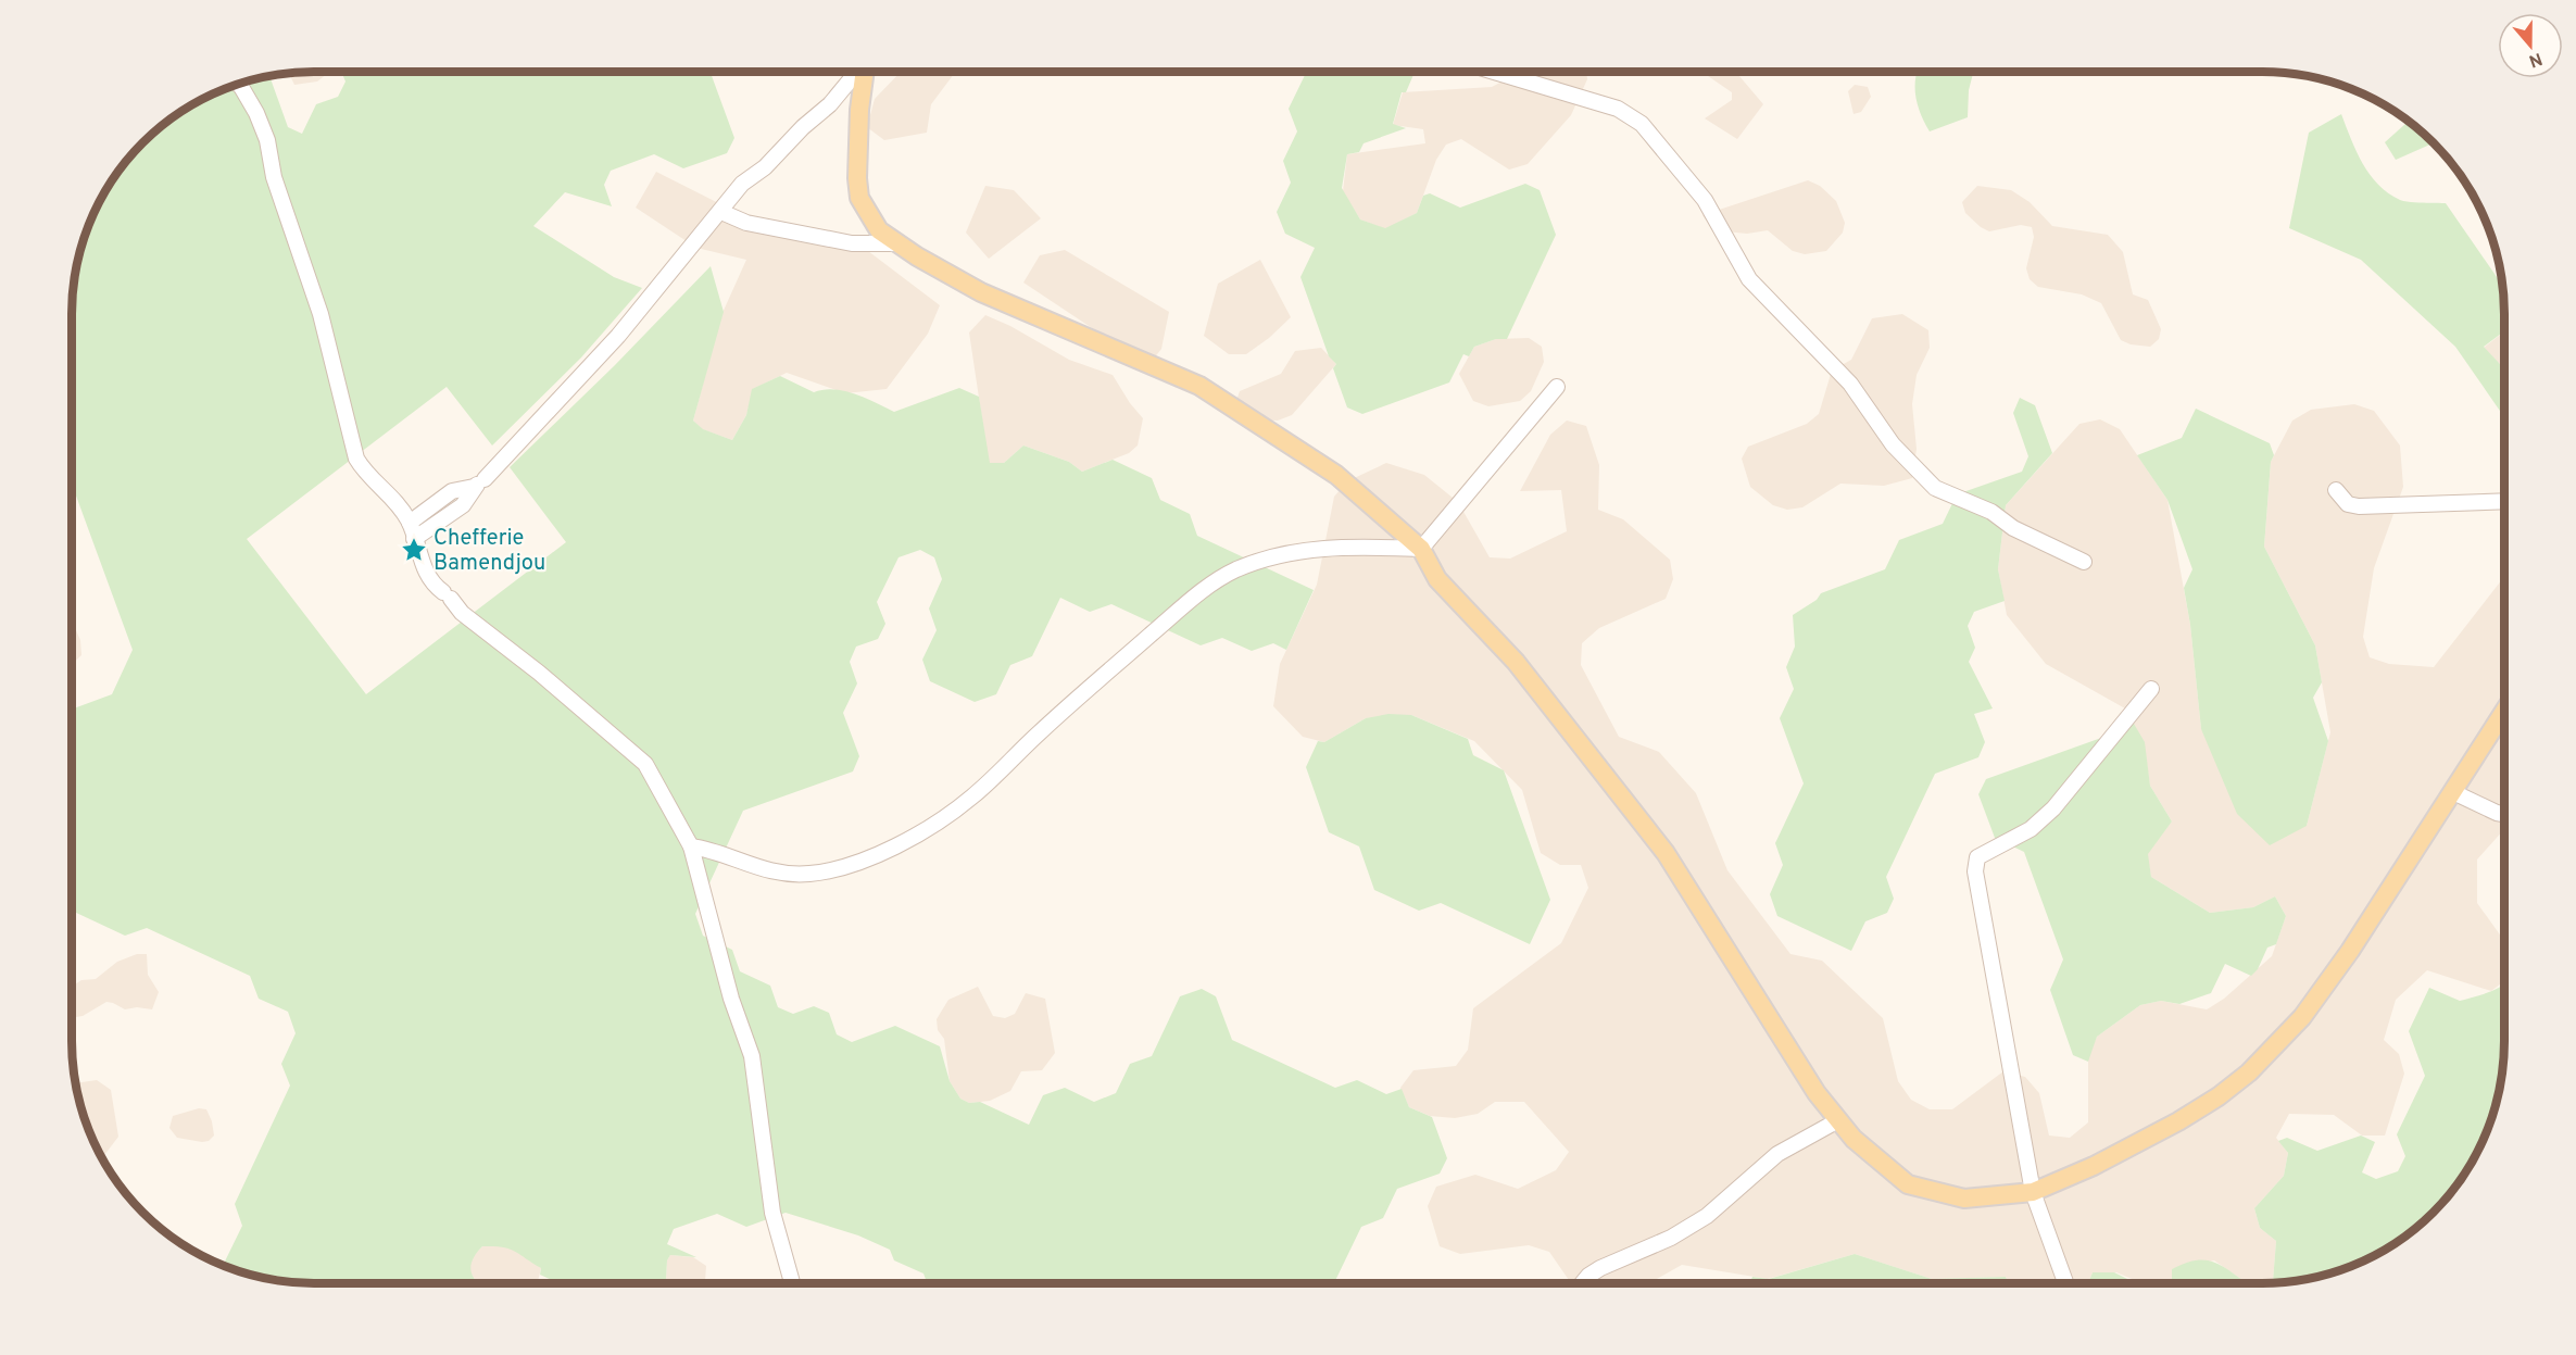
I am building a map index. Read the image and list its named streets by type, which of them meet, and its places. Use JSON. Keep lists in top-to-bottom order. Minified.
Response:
{"places":{"place":["Chefferie Bamendjou"]},"north":"bottom"}
